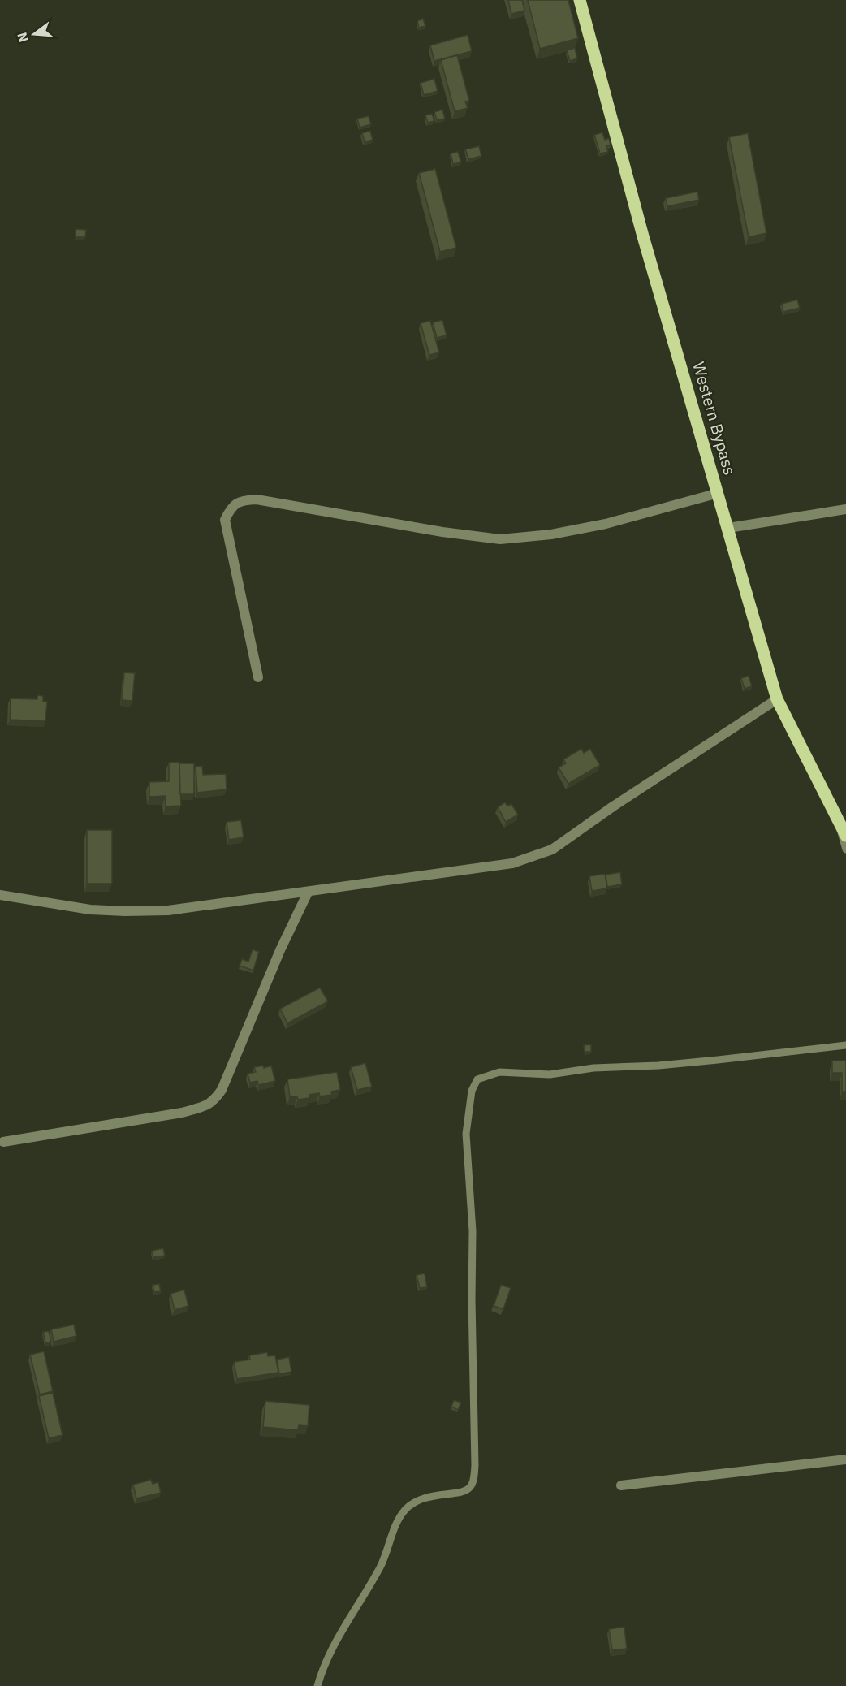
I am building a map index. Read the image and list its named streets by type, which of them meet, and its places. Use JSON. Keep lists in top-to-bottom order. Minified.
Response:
{"streets":{"main road":["Western Bypass"]},"north":"left"}
